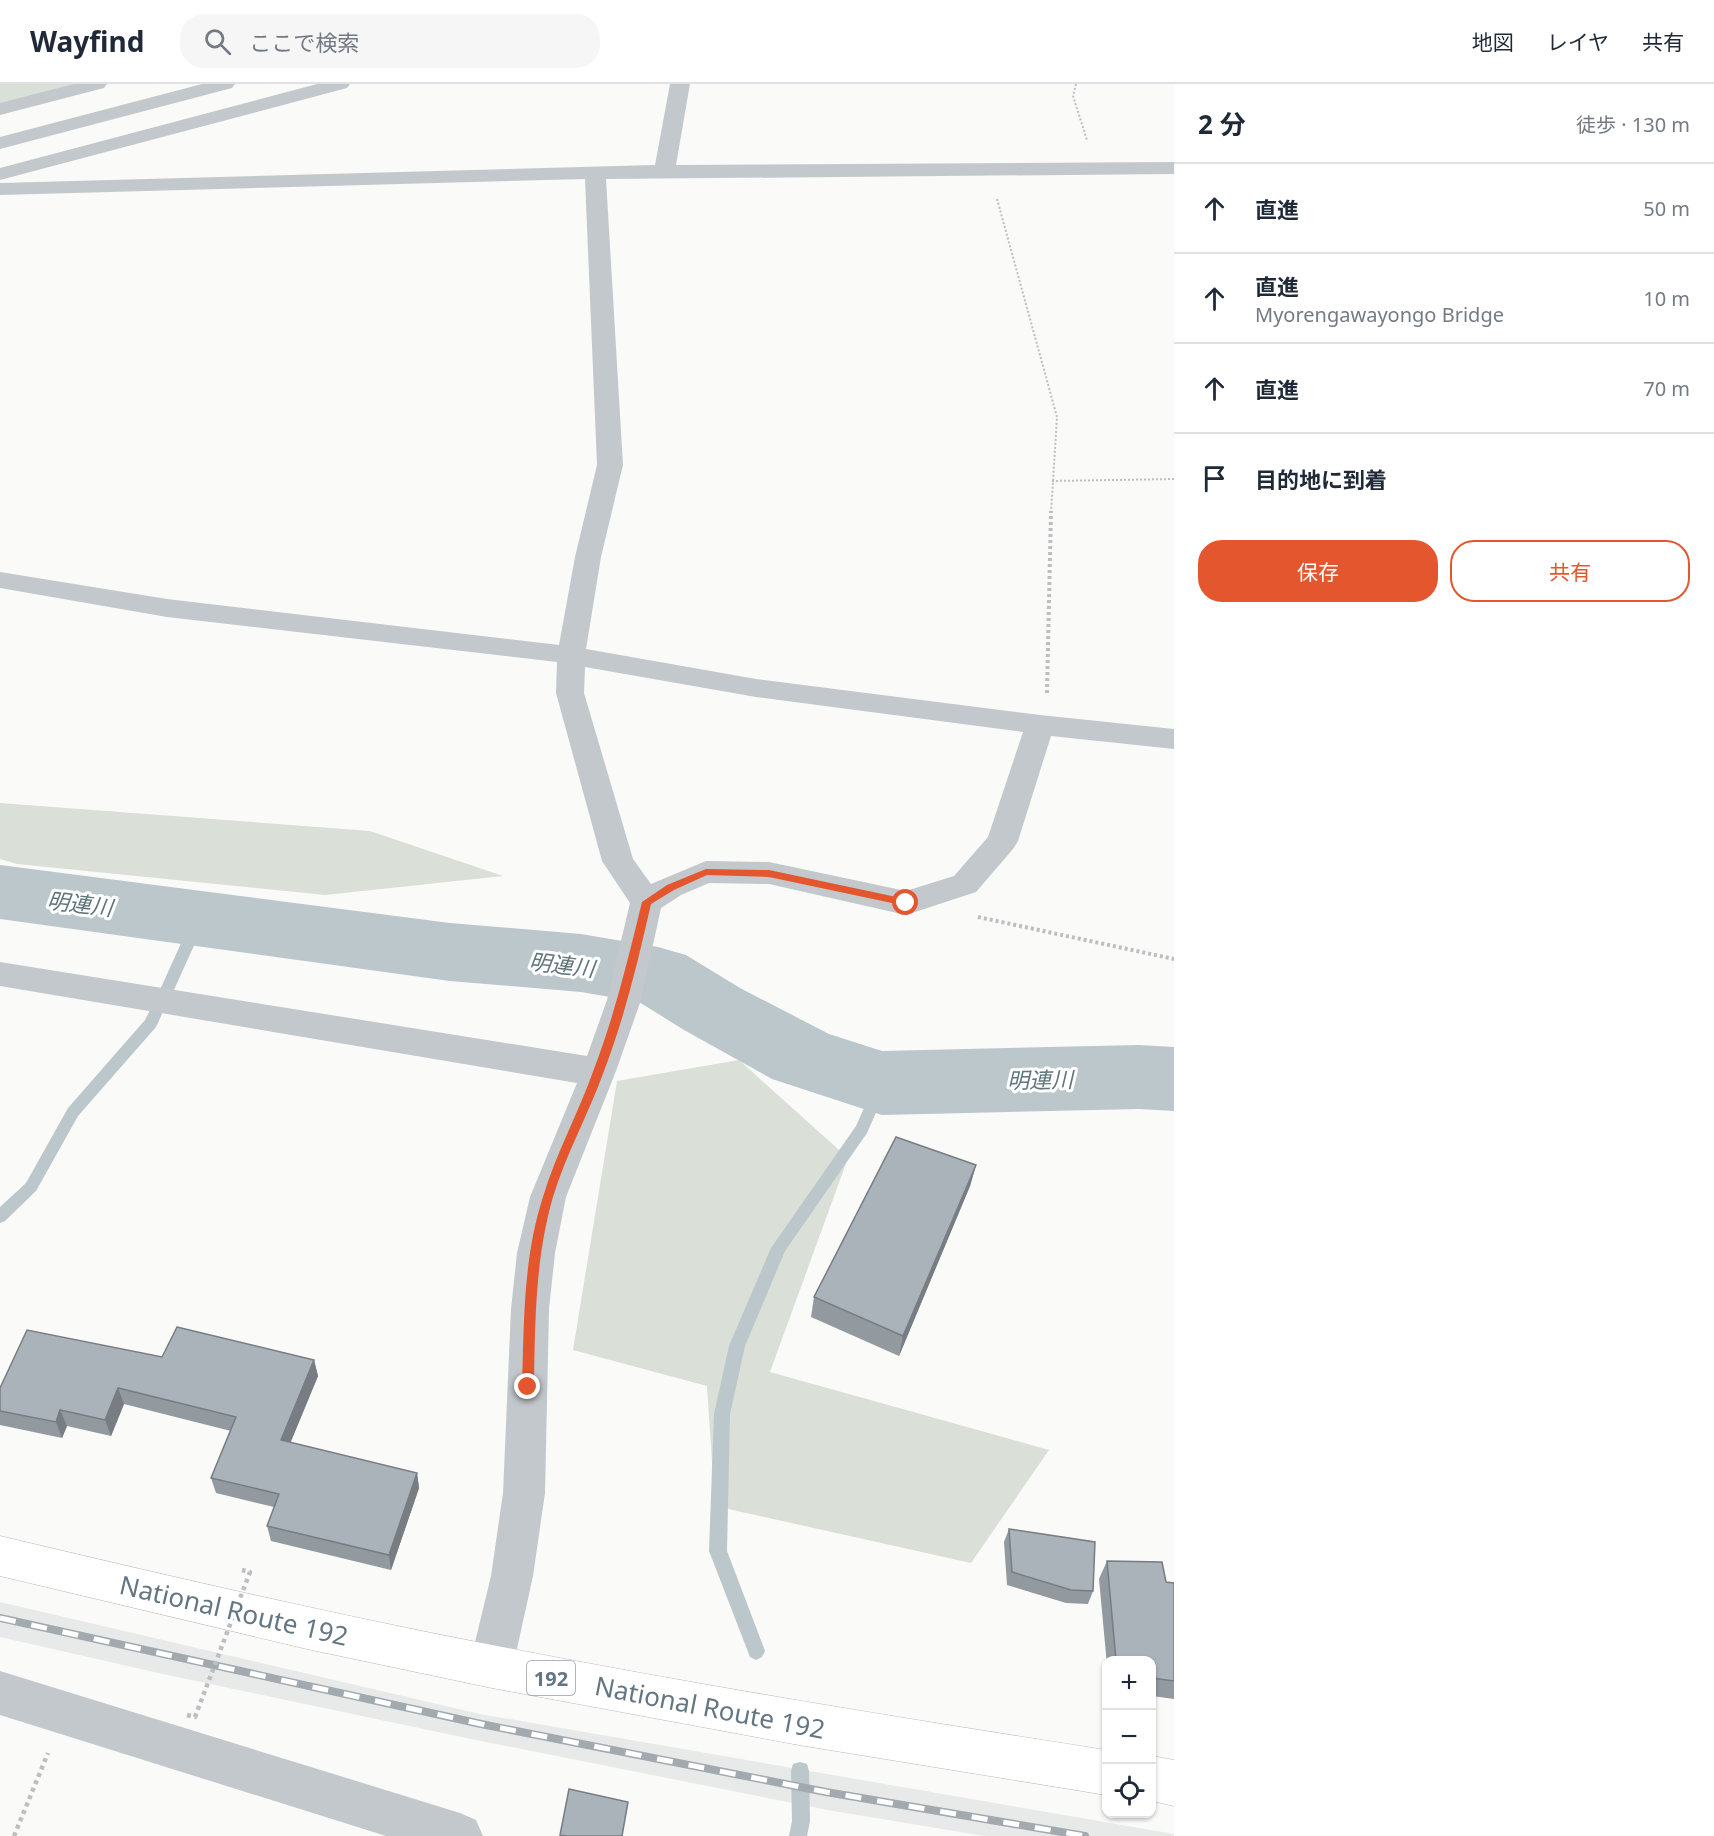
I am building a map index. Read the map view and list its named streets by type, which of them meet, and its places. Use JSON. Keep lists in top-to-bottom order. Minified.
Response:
{"streets":{"highway":["National Route 192","192"]},"water":["明連川"],"page":{"header":"Wayfind","search":"ここで検索","nav":["地図","レイヤ","共有"],"heading":["2 分","徒歩 · 130 m"],"list":[["直進","50 m"],["直進","Myorengawayongo Bridge","10 m"],["直進","70 m"],"目的地に到着"],"buttons":["保存","共有"],"map_buttons":["+","−"]}}
